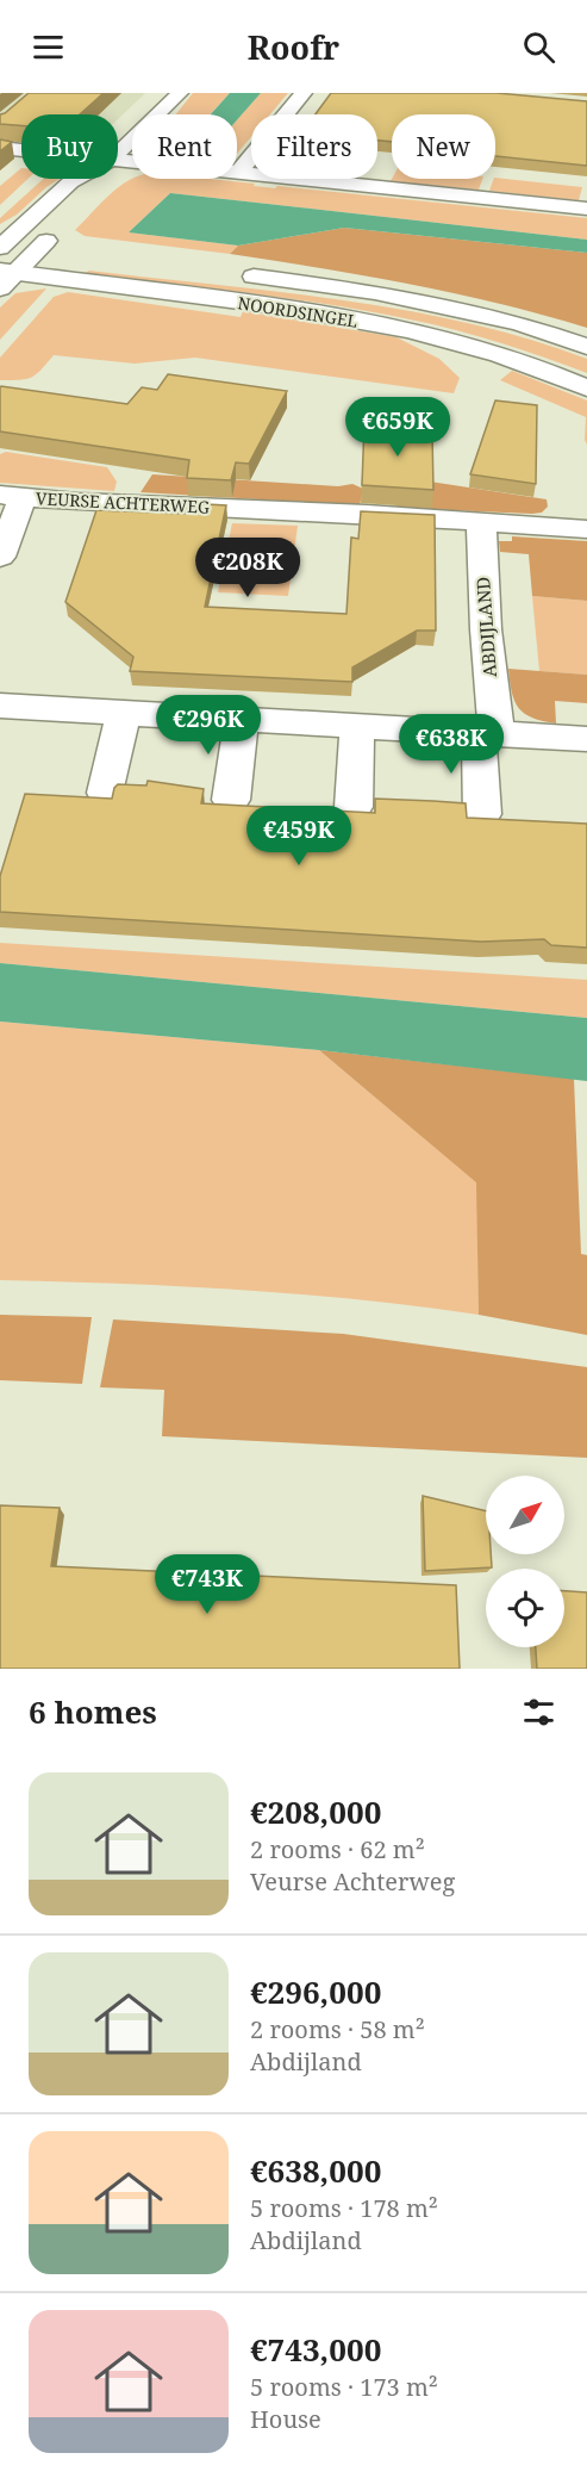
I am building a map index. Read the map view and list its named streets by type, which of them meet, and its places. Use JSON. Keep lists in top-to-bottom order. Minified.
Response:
{"streets":{"street":["NOORDSINGEL","VEURSE ACHTERWEG","ABDIJLAND"]},"crossings":[["VEURSE ACHTERWEG","ABDIJLAND"]],"north":"top right","page":{"header":"Roofr","chip":["Buy","Rent","Filters","New"],"price":["€659K","€208K","€296K","€638K","€459K","€743K"],"heading":"6 homes","list":[{"name":"€208,000","note":"2 rooms · 62 m² · Veurse Achterweg"},{"name":"€296,000","note":"2 rooms · 58 m² · Abdijland"},{"name":"€638,000","note":"5 rooms · 178 m² · Abdijland"},{"name":"€743,000","note":"5 rooms · 173 m² · House"}]}}
